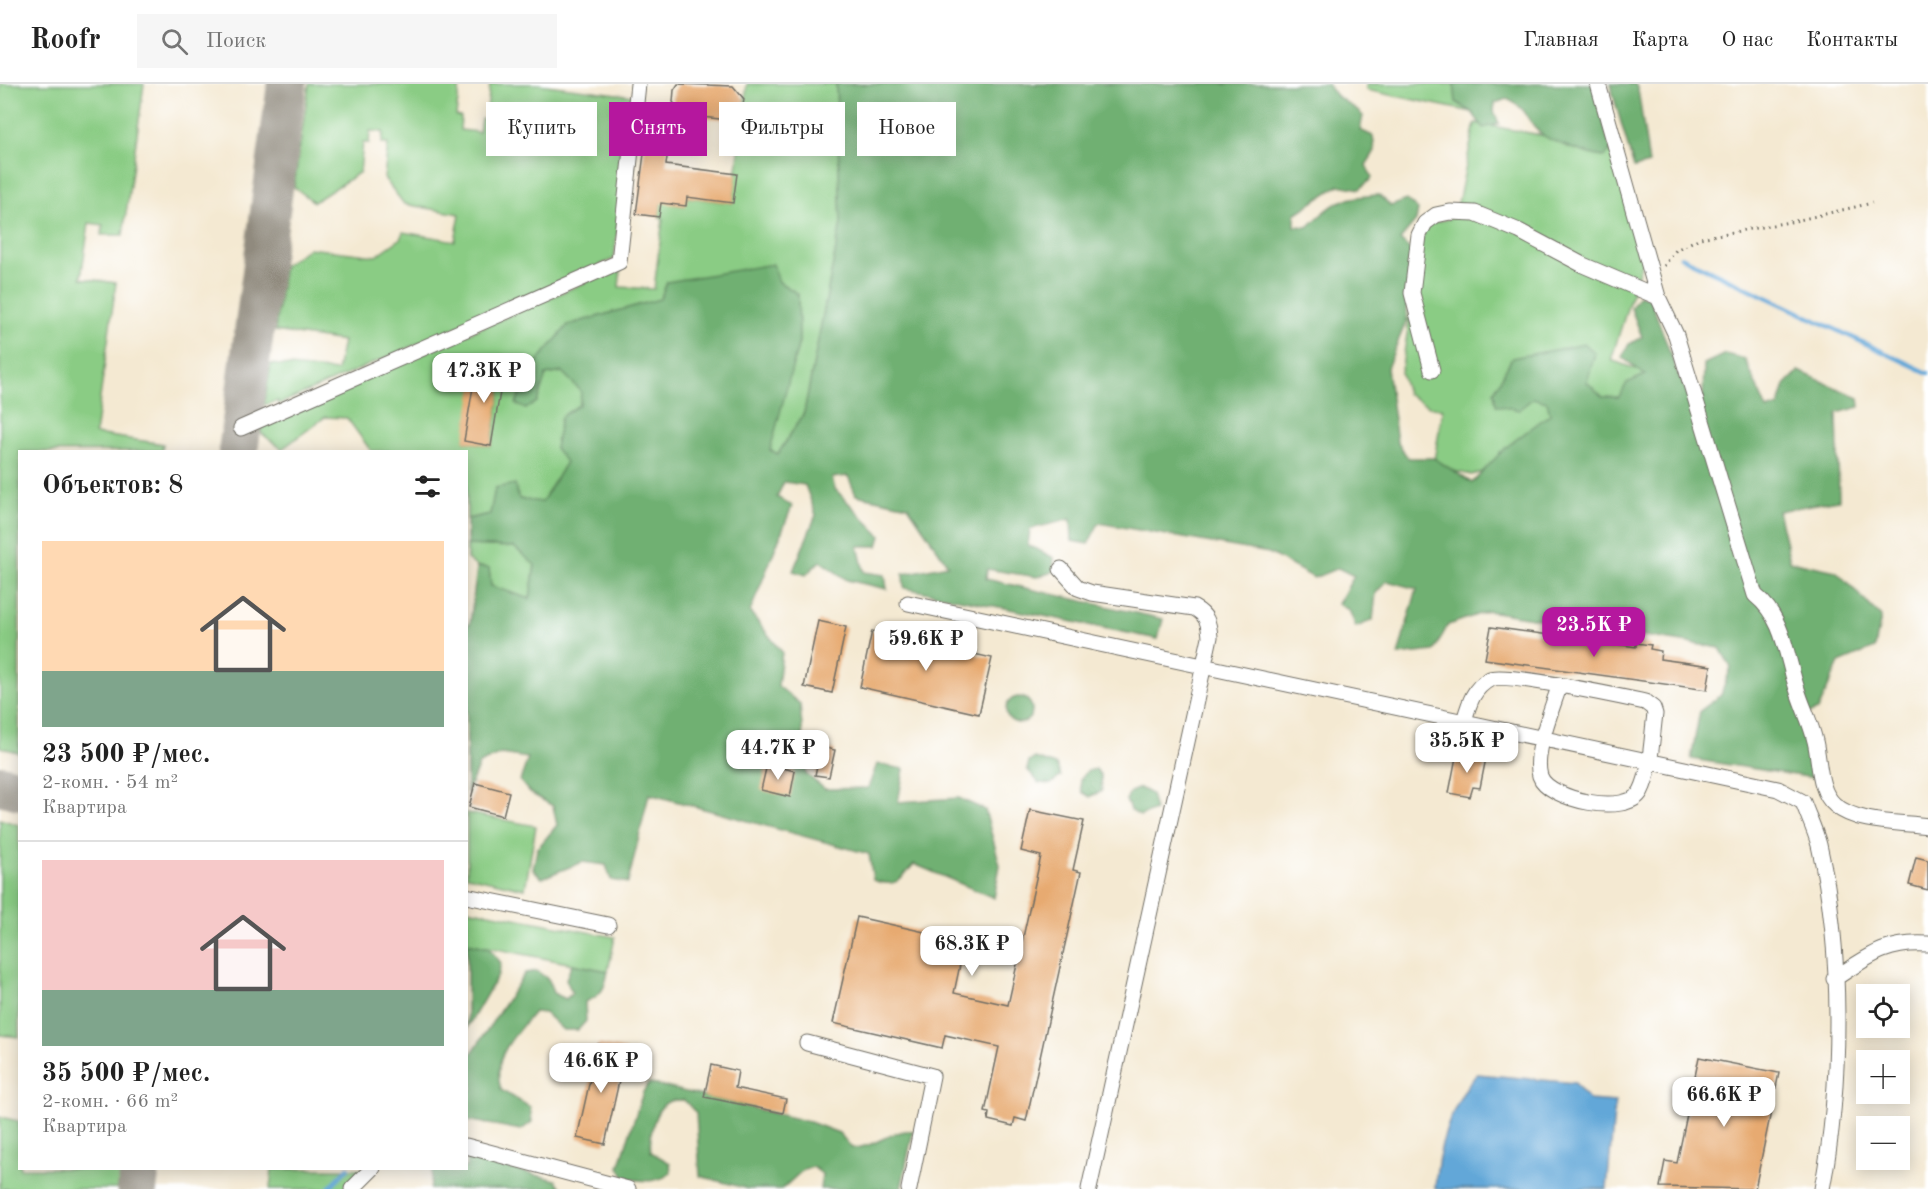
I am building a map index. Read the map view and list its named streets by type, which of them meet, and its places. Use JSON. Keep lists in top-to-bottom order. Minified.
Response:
{"page":{"header":"Roofr","search":"Поиск","nav":["Главная","Карта","О нас","Контакты"],"chip":["Купить","Снять","Фильтры","Новое"],"price":["47.3K ₽","23.5K ₽","59.6K ₽","35.5K ₽","44.7K ₽","68.3K ₽","46.6K ₽","66.6K ₽"],"heading":"Объектов: 8","list":[{"name":"23 500 ₽/мес.","note":"2-комн. · 54 m² · Квартира"},{"name":"35 500 ₽/мес.","note":"2-комн. · 66 m² · Квартира"}],"map_buttons":["+","−"]}}
